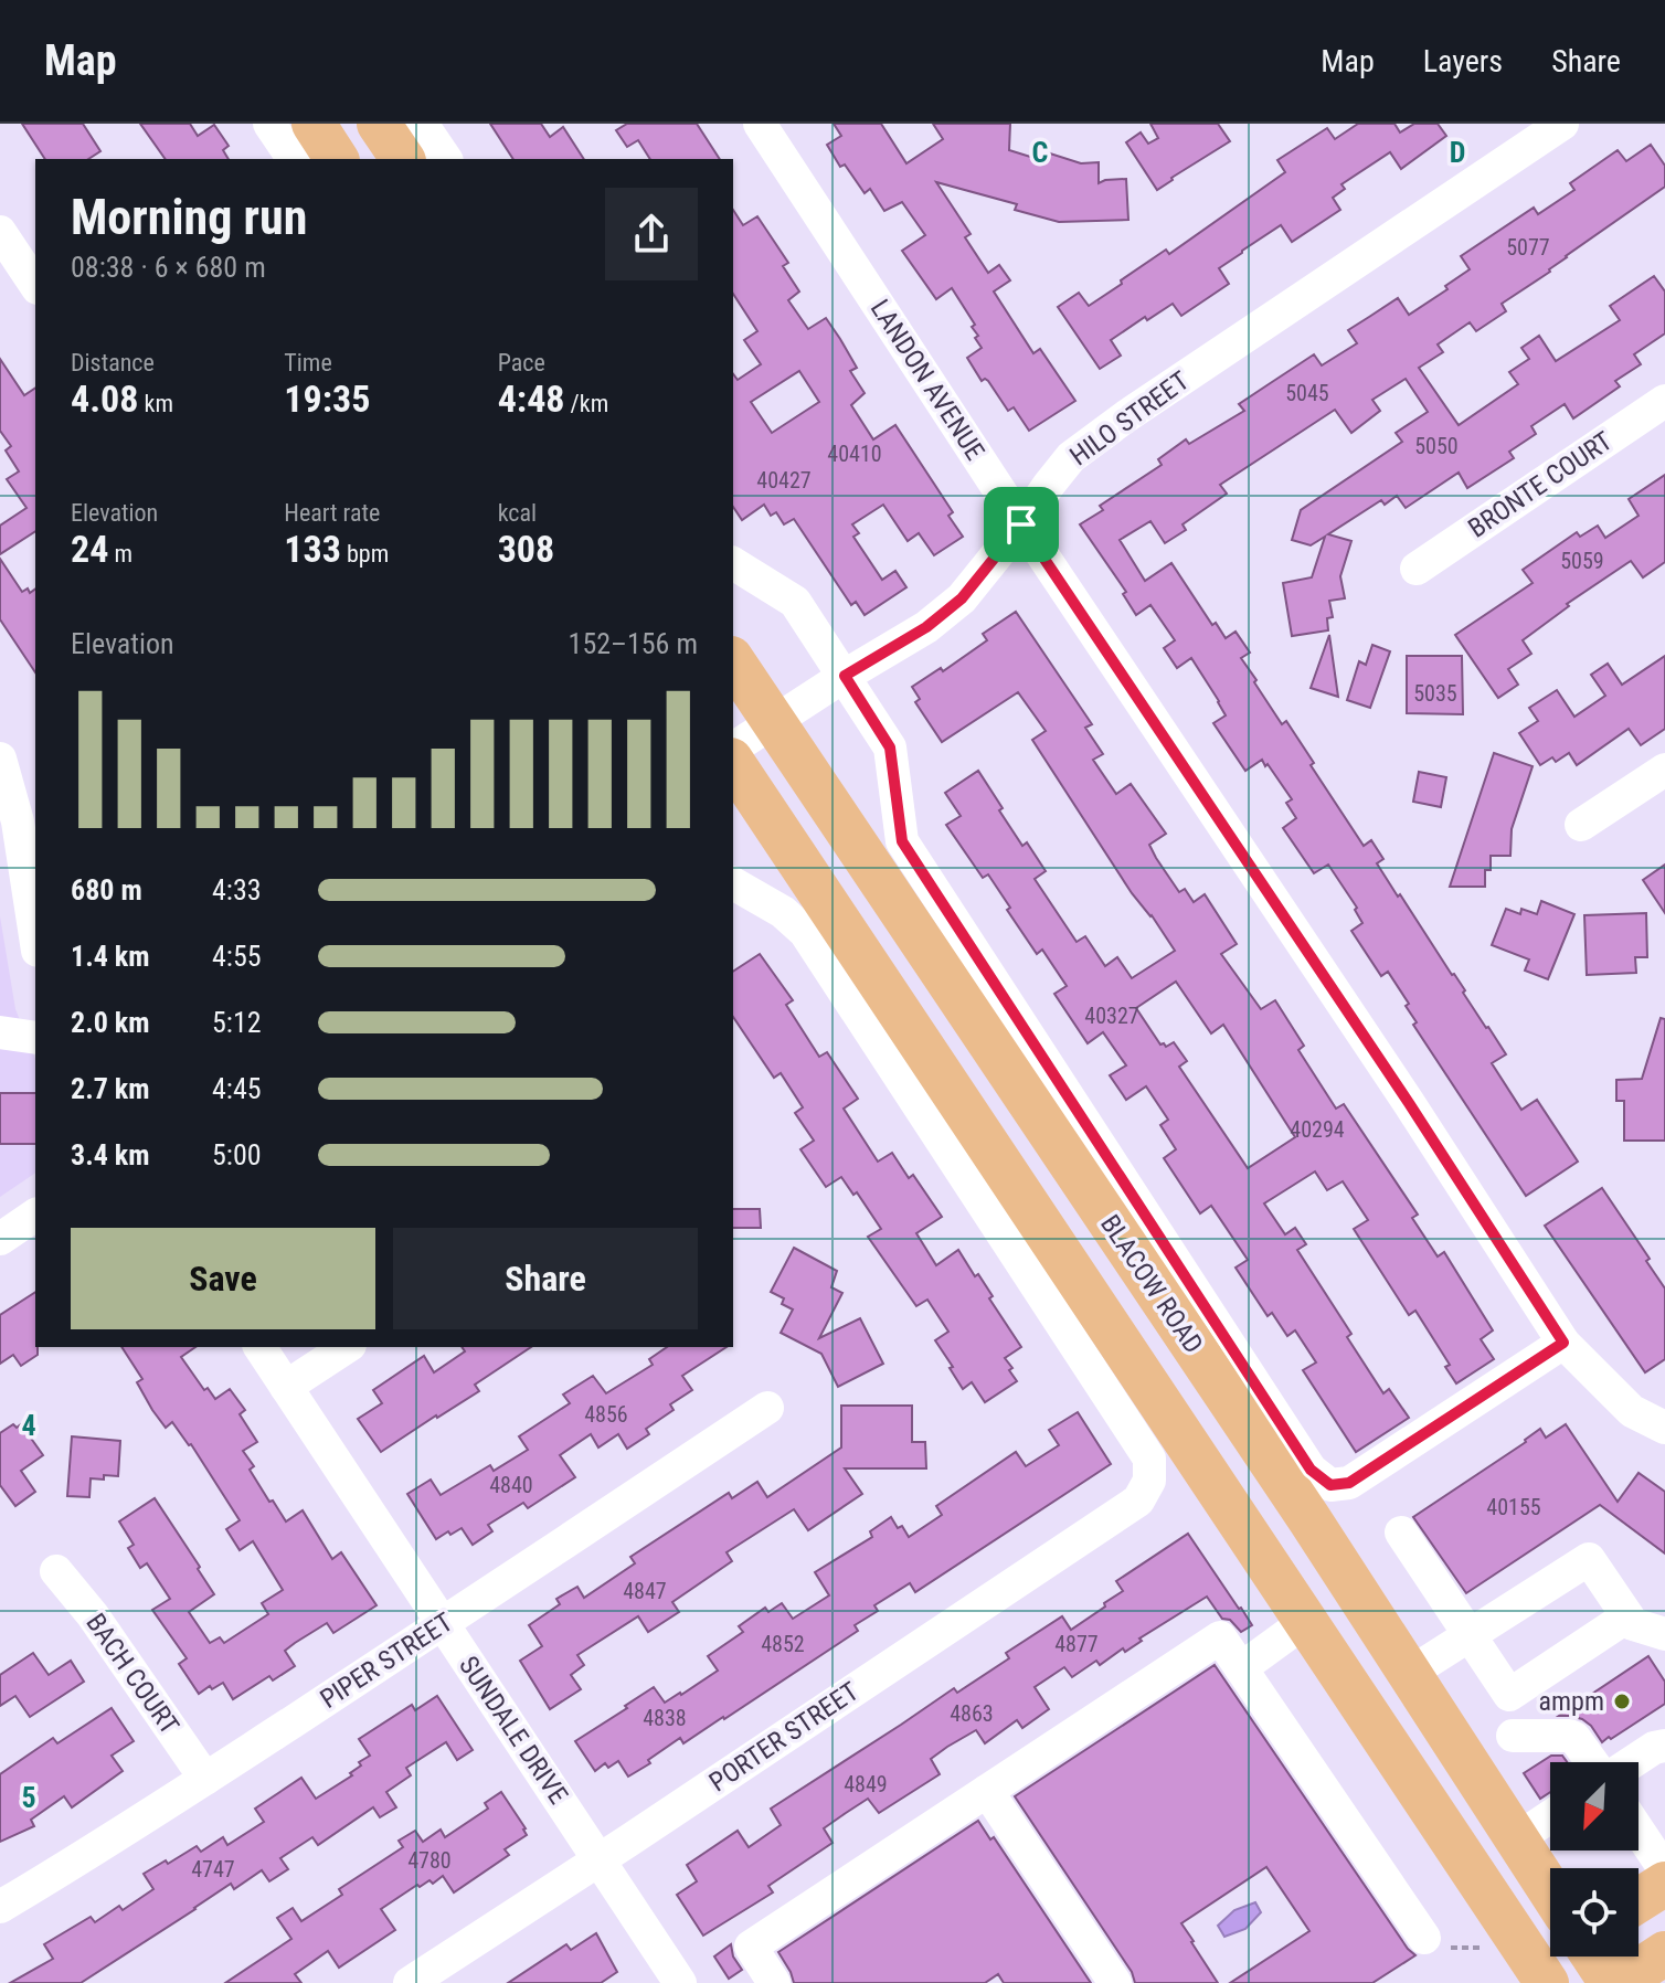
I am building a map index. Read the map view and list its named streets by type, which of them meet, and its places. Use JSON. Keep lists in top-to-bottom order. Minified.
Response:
{"streets":{"main road":["BLACOW ROAD"],"street":["LANDON AVENUE","HILO STREET","BRONTE COURT","PIPER STREET","BACH COURT","SUNDALE DRIVE","PORTER STREET"]},"crossings":[["LANDON AVENUE","HILO STREET"],["LANDON AVENUE","BLACOW ROAD"],["HILO STREET","BLACOW ROAD"],["PIPER STREET","BACH COURT"],["PIPER STREET","SUNDALE DRIVE"],["SUNDALE DRIVE","PORTER STREET"]],"places":["ampm"],"house_numbers":["5077","5045","5050","40410","40427","5059","5035","40327","40294","4856","4840","40155","4847","4852","4877","4863","4838","4849","4780","4747"],"north":"bottom left","page":{"header":"Map","nav":["Map","Layers","Share"],"heading":["Morning run","08:38 · 6 × 680 m"],"stats":[["Distance","4.08 km"],["Time","19:35"],["Pace","4:48 /km"],["Elevation","24 m"],["Heart rate","133 bpm"],["kcal","308"]],"chart":["Elevation","152–156 m"],"list":[{"name":"680 m","note":"4:33"},{"name":"1.4 km","note":"4:55"},{"name":"2.0 km","note":"5:12"},{"name":"2.7 km","note":"4:45"},{"name":"3.4 km","note":"5:00"}],"buttons":["Save","Share"]},"grid":{"columns":["C","D"],"rows":["4","5"]}}
